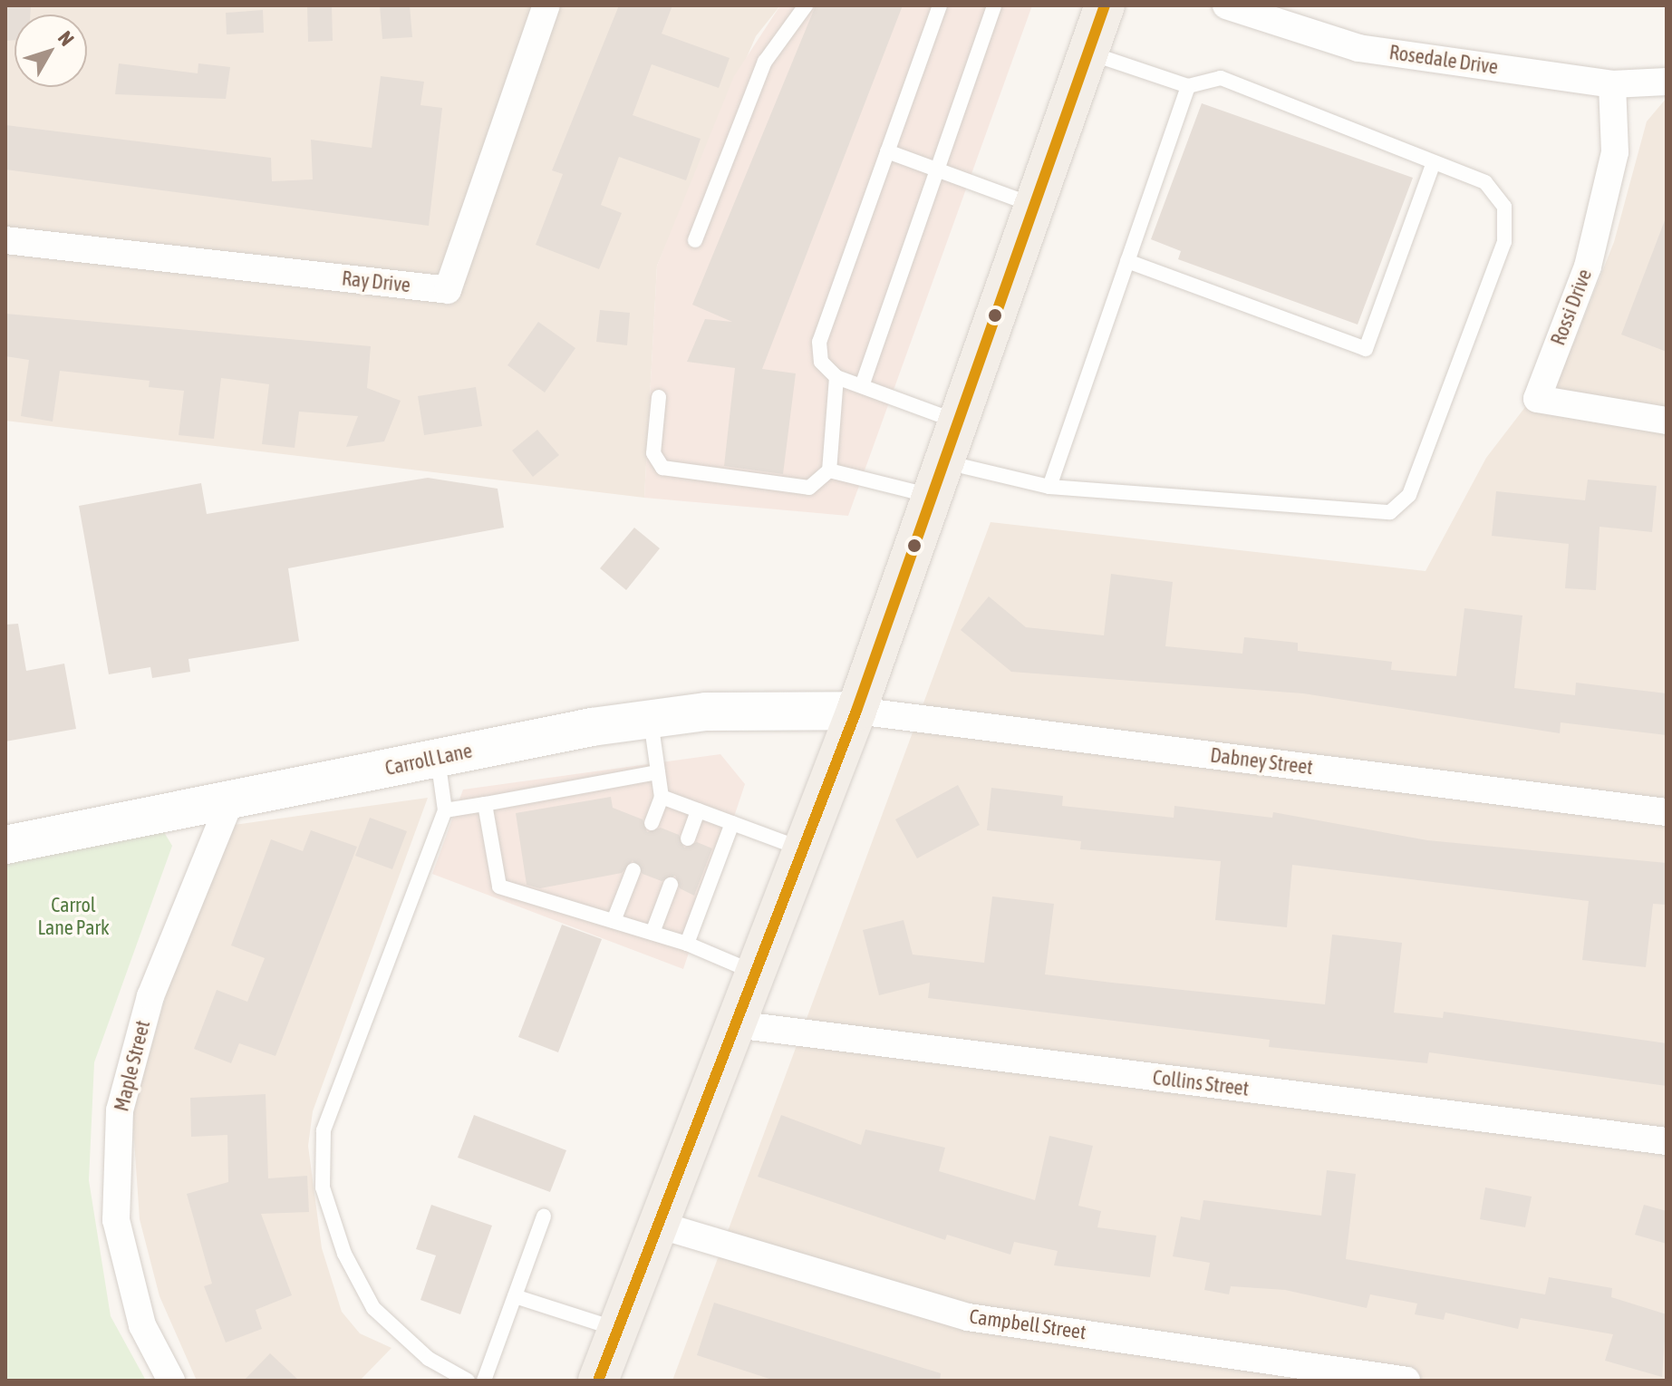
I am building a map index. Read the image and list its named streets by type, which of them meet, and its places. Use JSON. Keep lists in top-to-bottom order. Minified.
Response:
{"streets":{"street":["Rosedale Drive","Ray Drive","Rossi Drive","Carroll Lane","Dabney Street","Maple Street","Collins Street","Campbell Street"]},"crossings":[["Rosedale Drive","Rossi Drive"],["Carroll Lane","Dabney Street"],["Carroll Lane","Maple Street"]],"parks":["Carrol Lane Park"],"north":"top right"}
